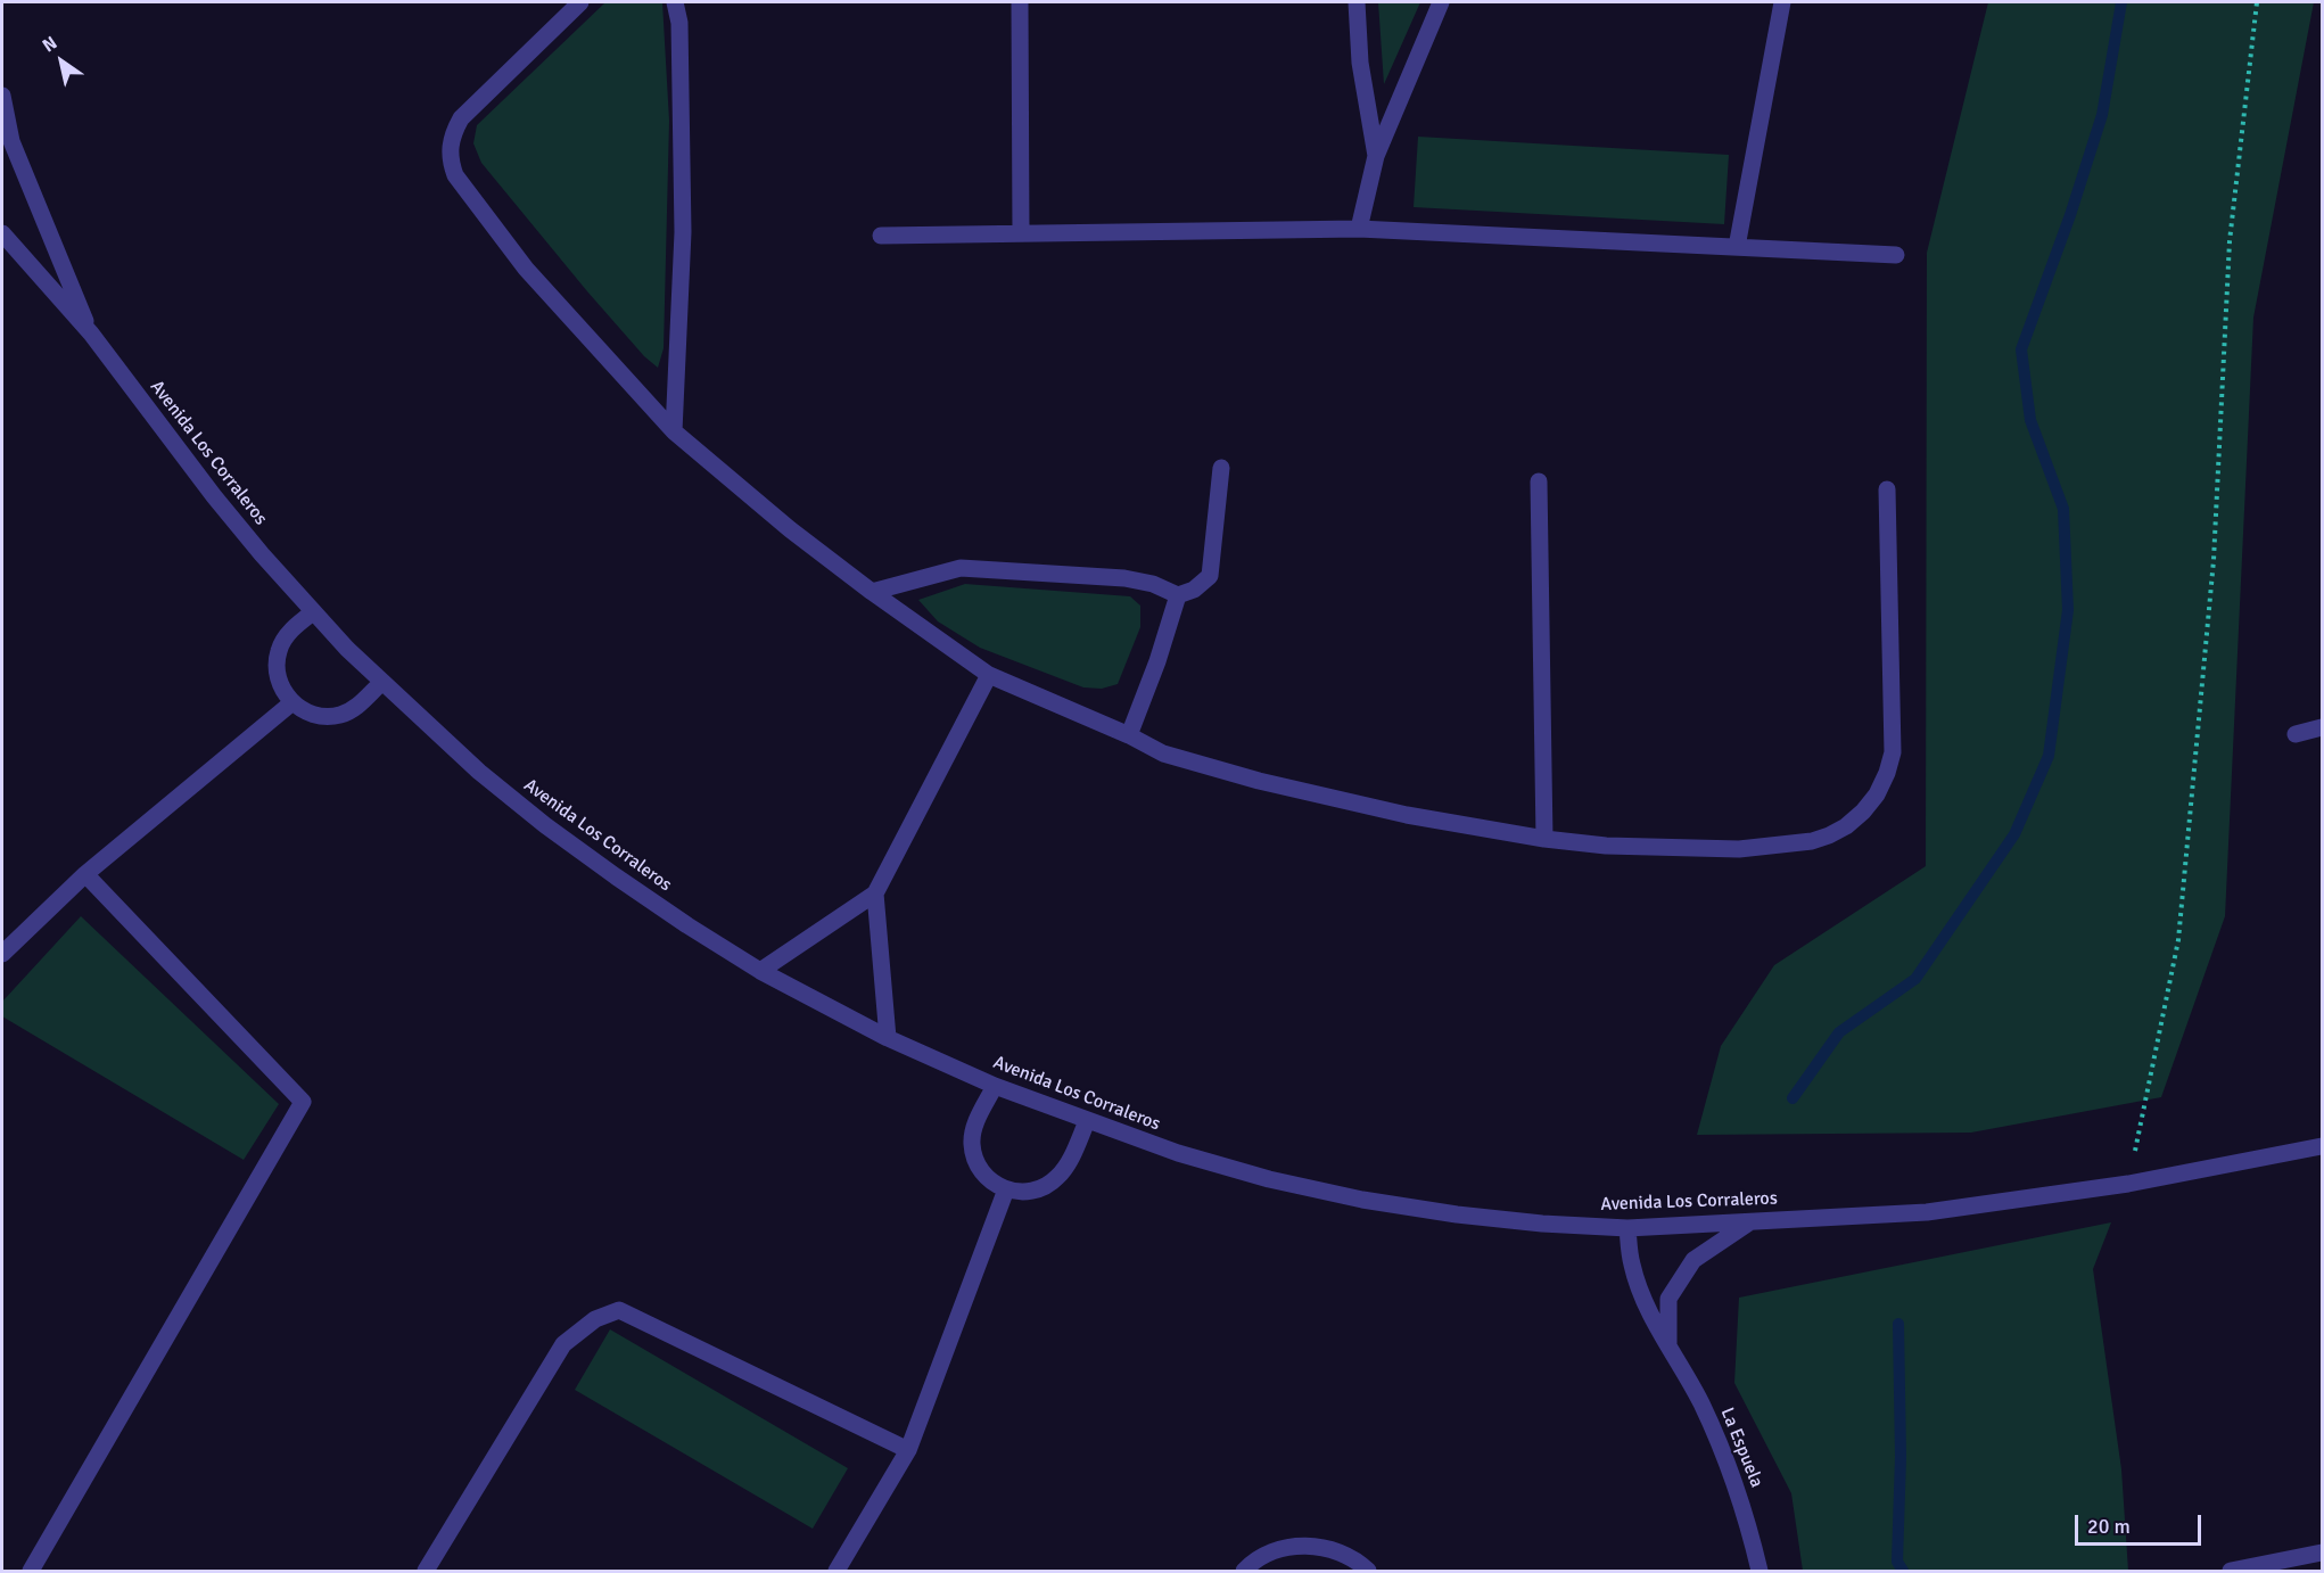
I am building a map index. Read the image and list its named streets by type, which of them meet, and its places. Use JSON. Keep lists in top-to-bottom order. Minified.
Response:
{"streets":{"street":["Avenida Los Corraleros","La Espuela"]},"crossings":[["Avenida Los Corraleros","La Espuela"]],"scale_bar":"20 m","north":"top left"}
